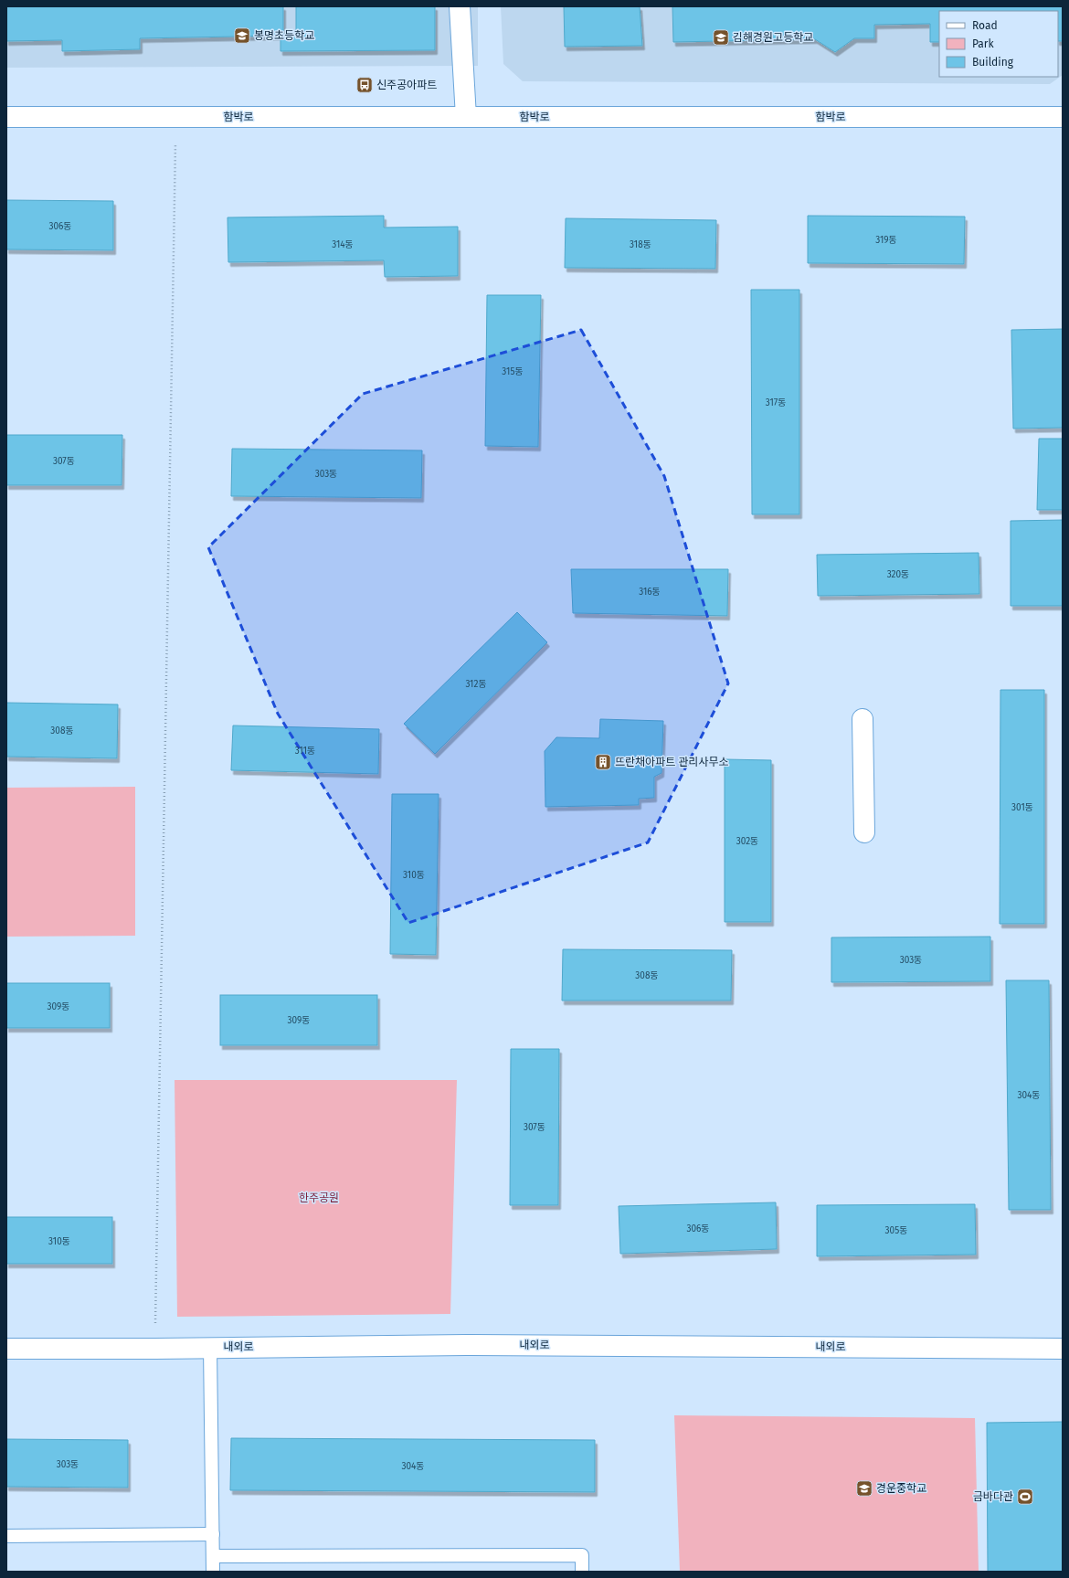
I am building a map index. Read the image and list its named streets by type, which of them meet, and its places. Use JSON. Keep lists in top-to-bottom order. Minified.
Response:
{"streets":{"street":["함박로","내외로"]},"parks":["한주공원"],"places":{"school or university":["봉명초등학교","김해경원고등학교","경운중학교"],"bus stop":["신주공아파트"],"building":["뜨란채아파트 관리사무소"],"sports":["금바다관"]},"house_numbers":["306동","319동","314동","318동","315동","317동","307동","303동","320동","316동","312동","308동","311동","301동","302동","310동","303동","308동","309동","309동","304동","307동","306동","305동","310동","303동","304동"],"legend":["Road","Park","Building"]}
